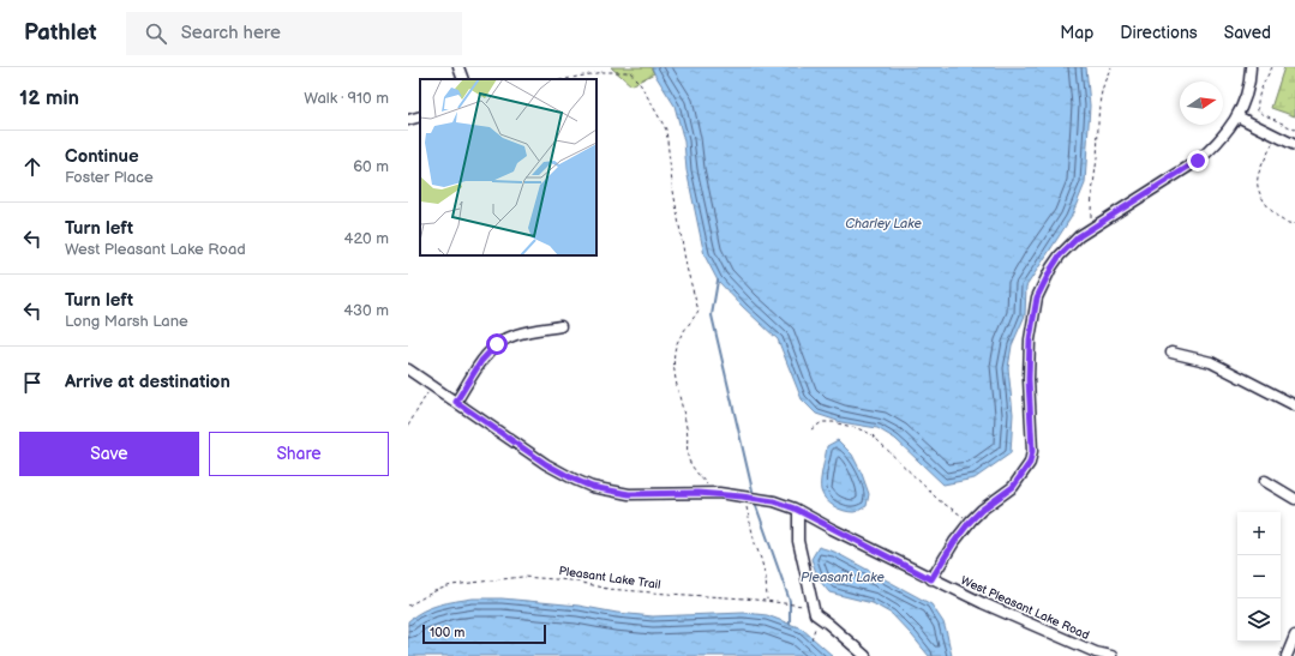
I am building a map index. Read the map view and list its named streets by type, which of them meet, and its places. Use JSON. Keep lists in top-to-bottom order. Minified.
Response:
{"streets":{"street":["West Pleasant Lake Road"],"path":["Pleasant Lake Trail"]},"water":["Charley Lake","Pleasant Lake"],"scale_bar":"100 m","north":"right","page":{"header":"Pathlet","search":"Search here","nav":["Map","Directions","Saved"],"heading":["12 min","Walk · 910 m"],"list":[["Continue","Foster Place","60 m"],["Turn left","West Pleasant Lake Road","420 m"],["Turn left","Long Marsh Lane","430 m"],"Arrive at destination"],"buttons":["Save","Share"],"map_buttons":["+","−"],"scale":"100 m"}}
